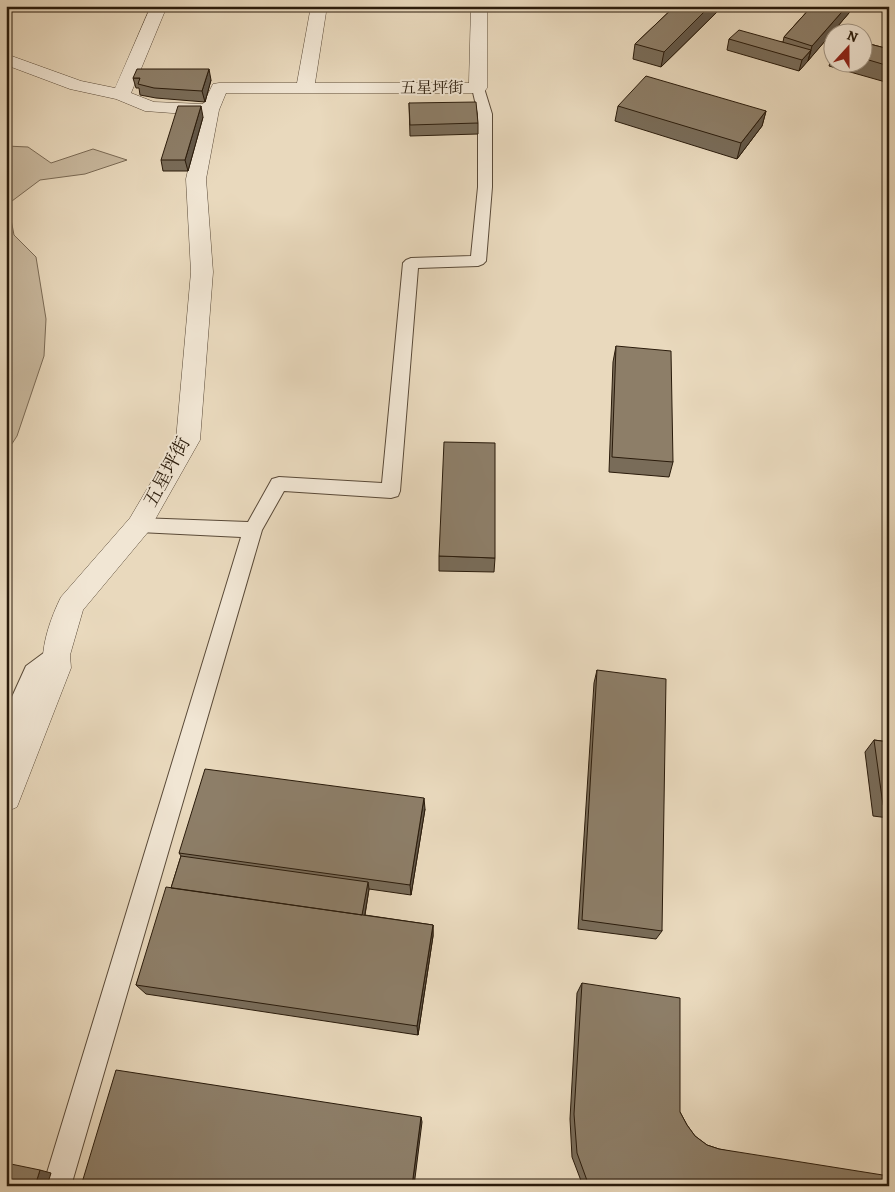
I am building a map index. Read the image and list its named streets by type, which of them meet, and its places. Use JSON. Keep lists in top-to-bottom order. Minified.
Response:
{"streets":{"street":["五星坪街"]},"north":"top"}
